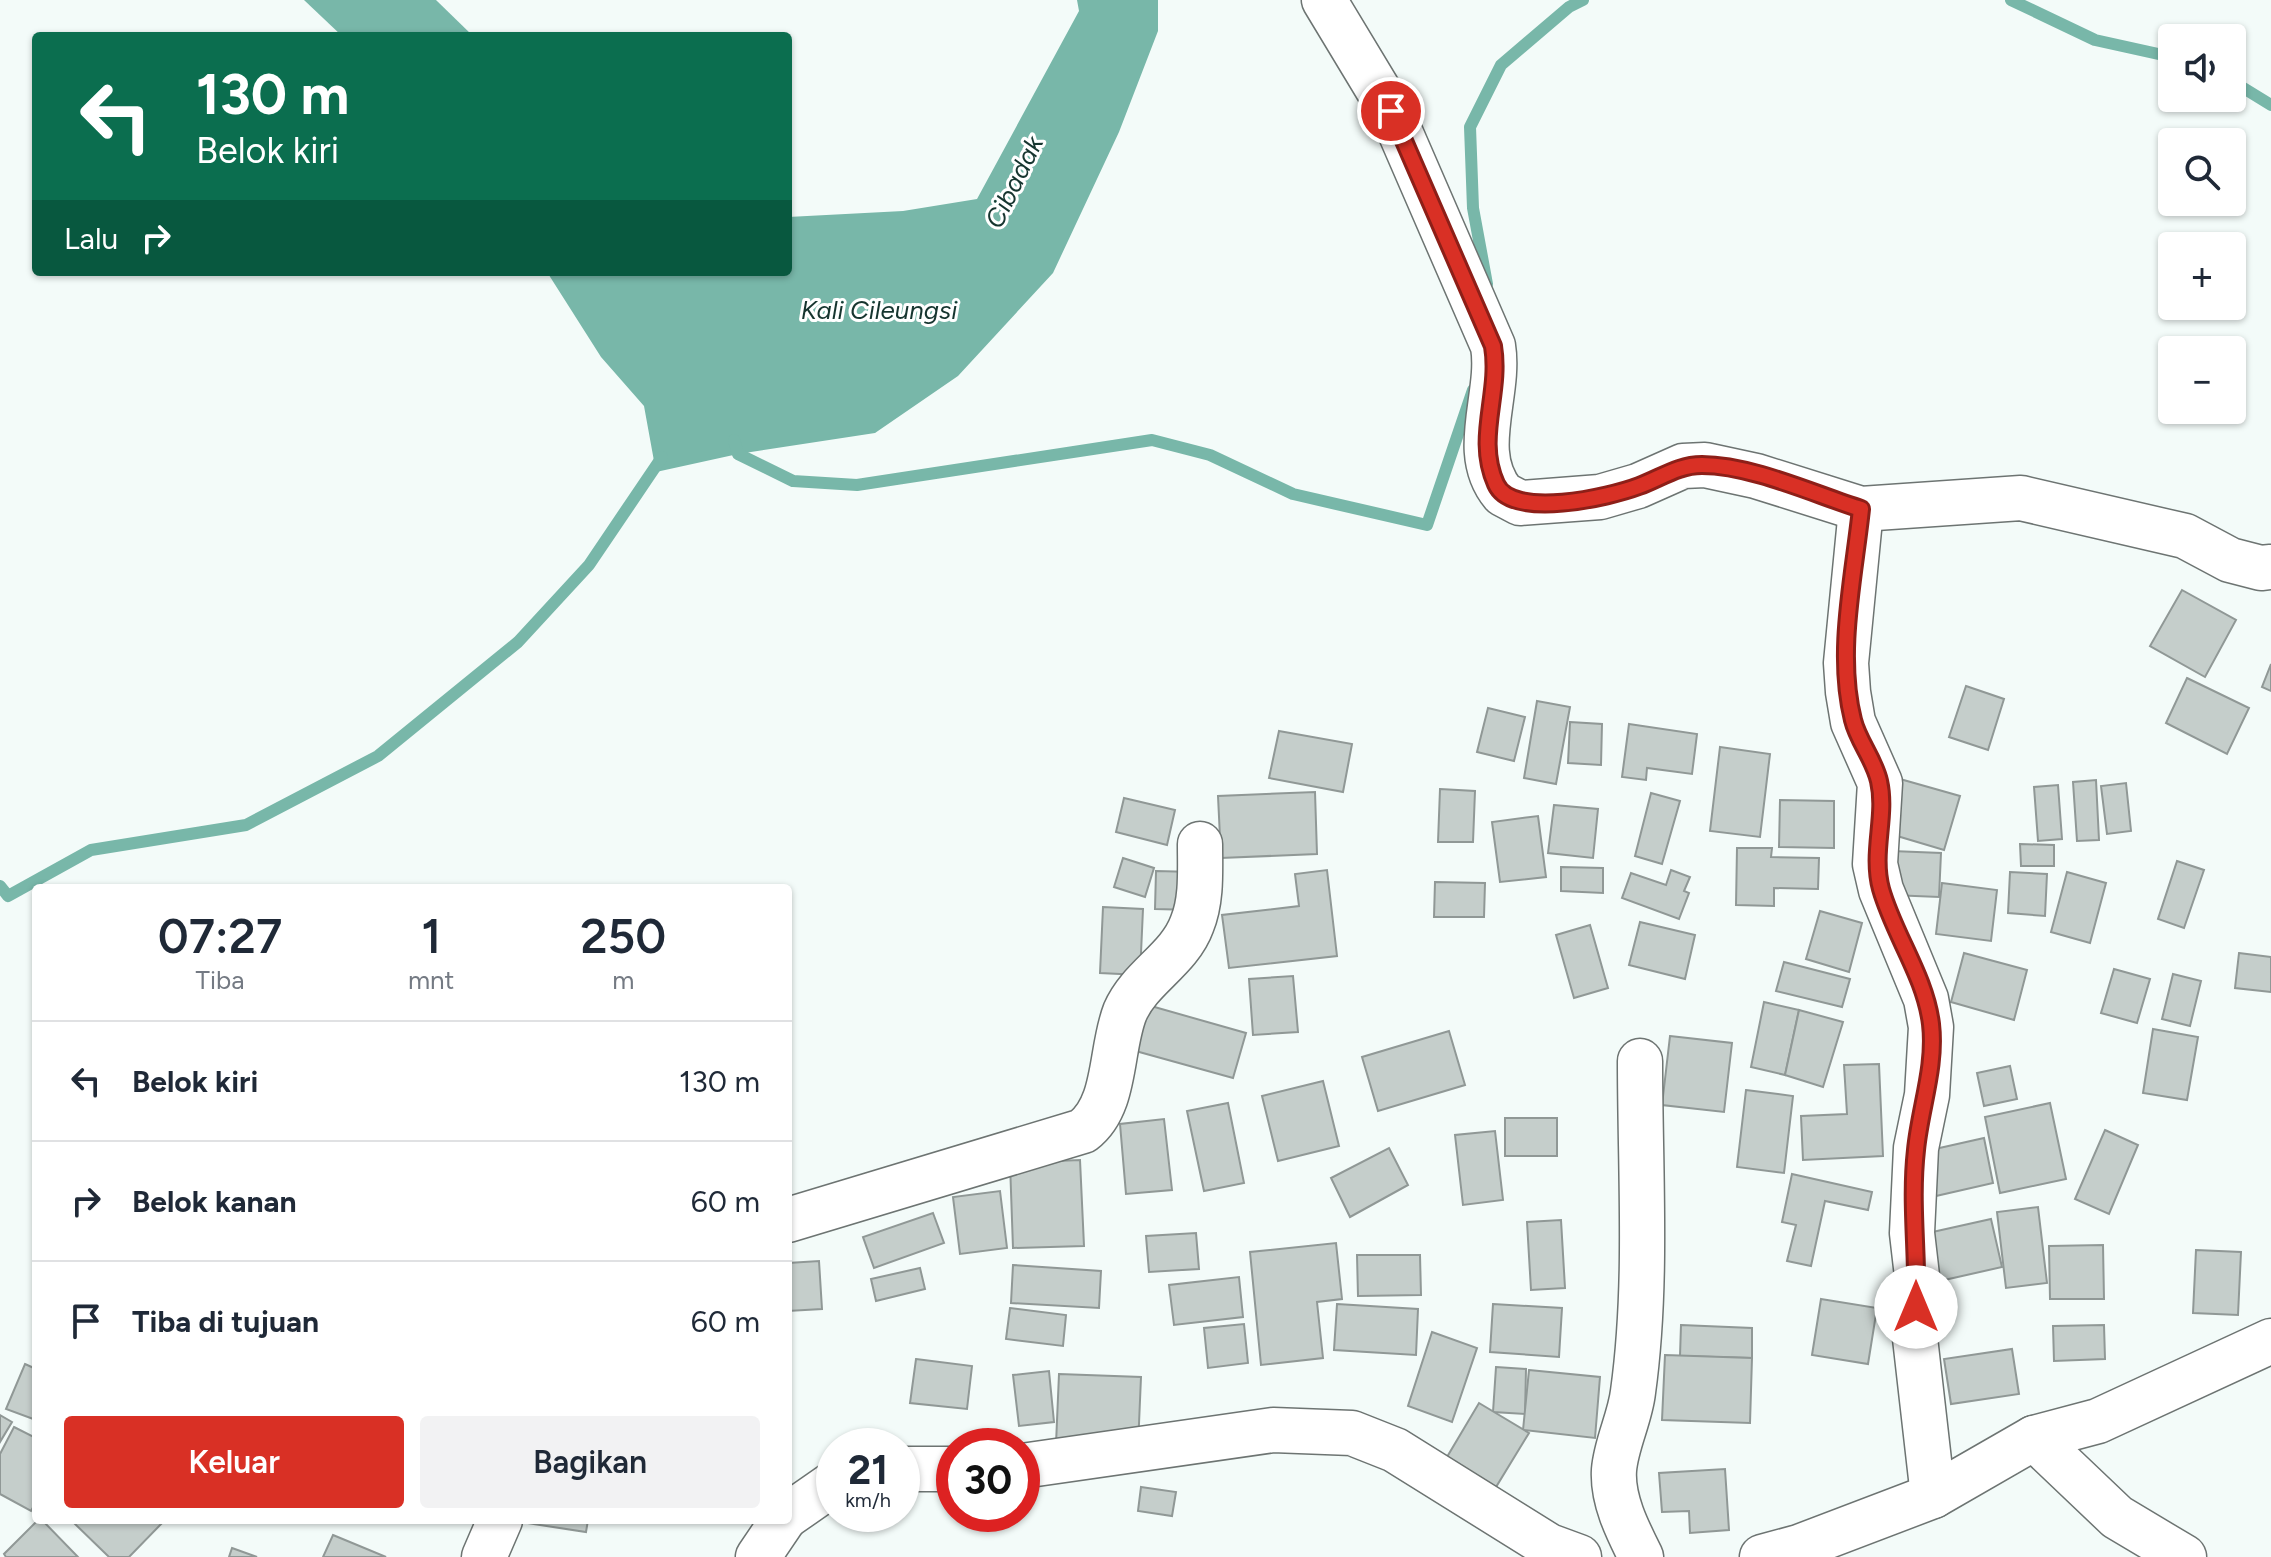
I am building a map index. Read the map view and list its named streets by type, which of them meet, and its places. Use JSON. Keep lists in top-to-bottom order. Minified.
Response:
{"water":["Cibadak","Kali Cileungsi"],"page":{"map_buttons":["+","−"],"turn":["130 m","Belok kiri"],"then":"Lalu","eta":["07:27","Tiba","1","mnt","250","m"],"list":[{"name":"Belok kiri","value":"130 m"},{"name":"Belok kanan","value":"60 m"},{"name":"Tiba di tujuan","value":"60 m"}],"buttons":["Keluar","Bagikan"],"speed":"21 km/h","limit":"30"}}
